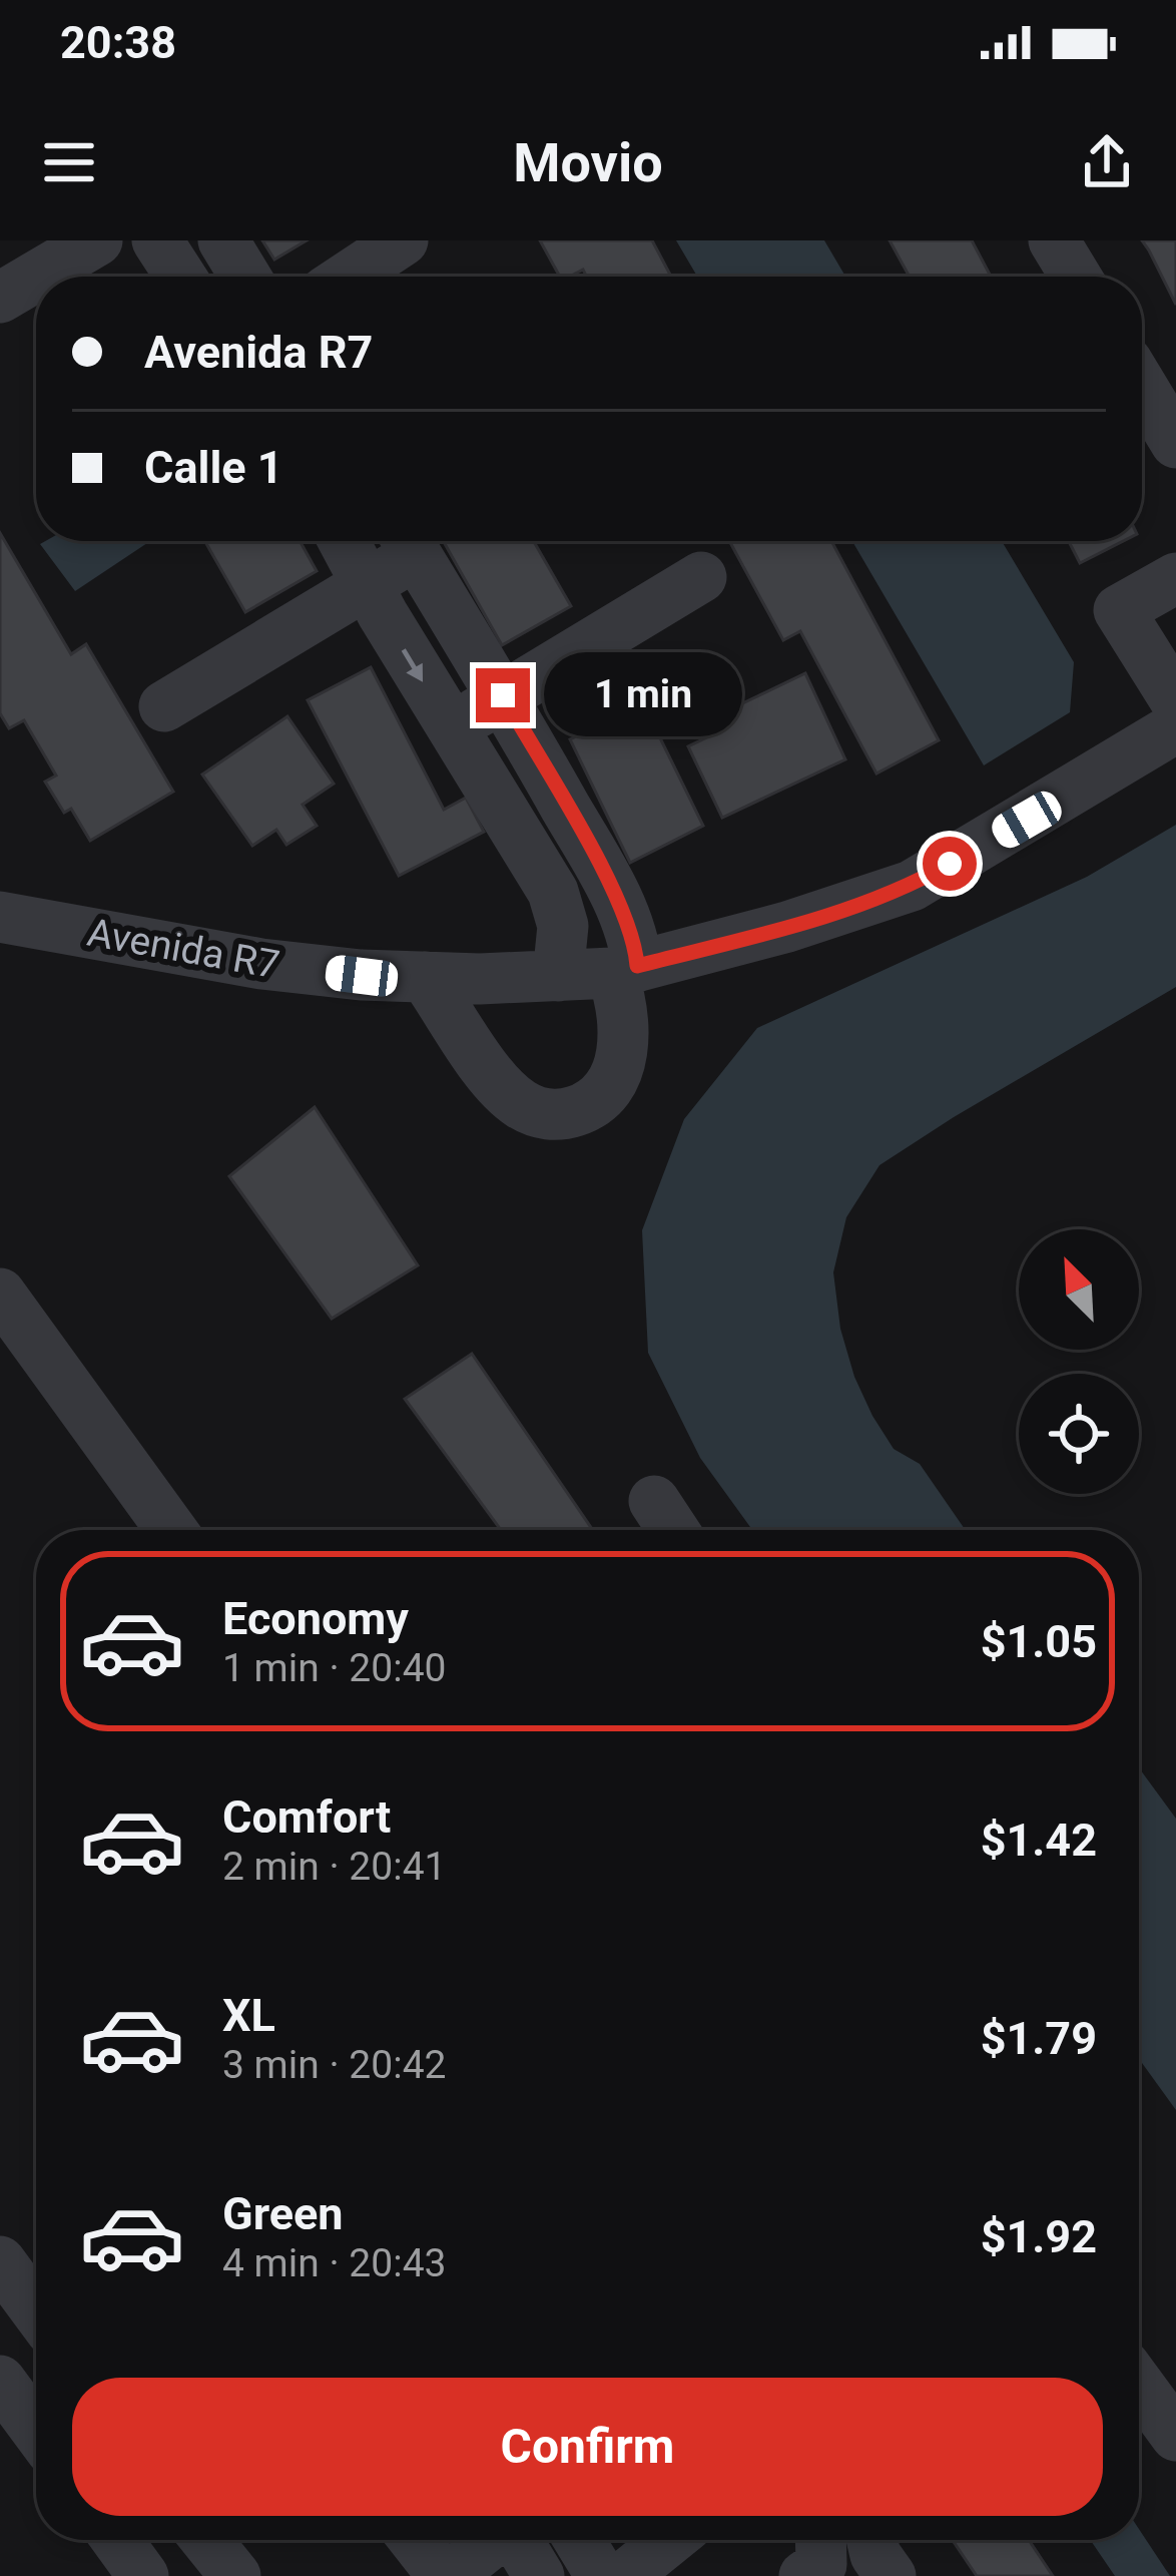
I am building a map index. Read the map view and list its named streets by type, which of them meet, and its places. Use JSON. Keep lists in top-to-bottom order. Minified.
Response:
{"streets":{"street":["Avenida R7"]},"north":"top left","page":{"status":"20:38","header":"Movio","banner":["Avenida R7","Calle 1"],"bubble":"1 min","list":[{"name":"Economy","note":"1 min · 20:40","value":"$1.05"},{"name":"Comfort","note":"2 min · 20:41","value":"$1.42"},{"name":"XL","note":"3 min · 20:42","value":"$1.79"},{"name":"Green","note":"4 min · 20:43","value":"$1.92"}],"buttons":"Confirm"}}
